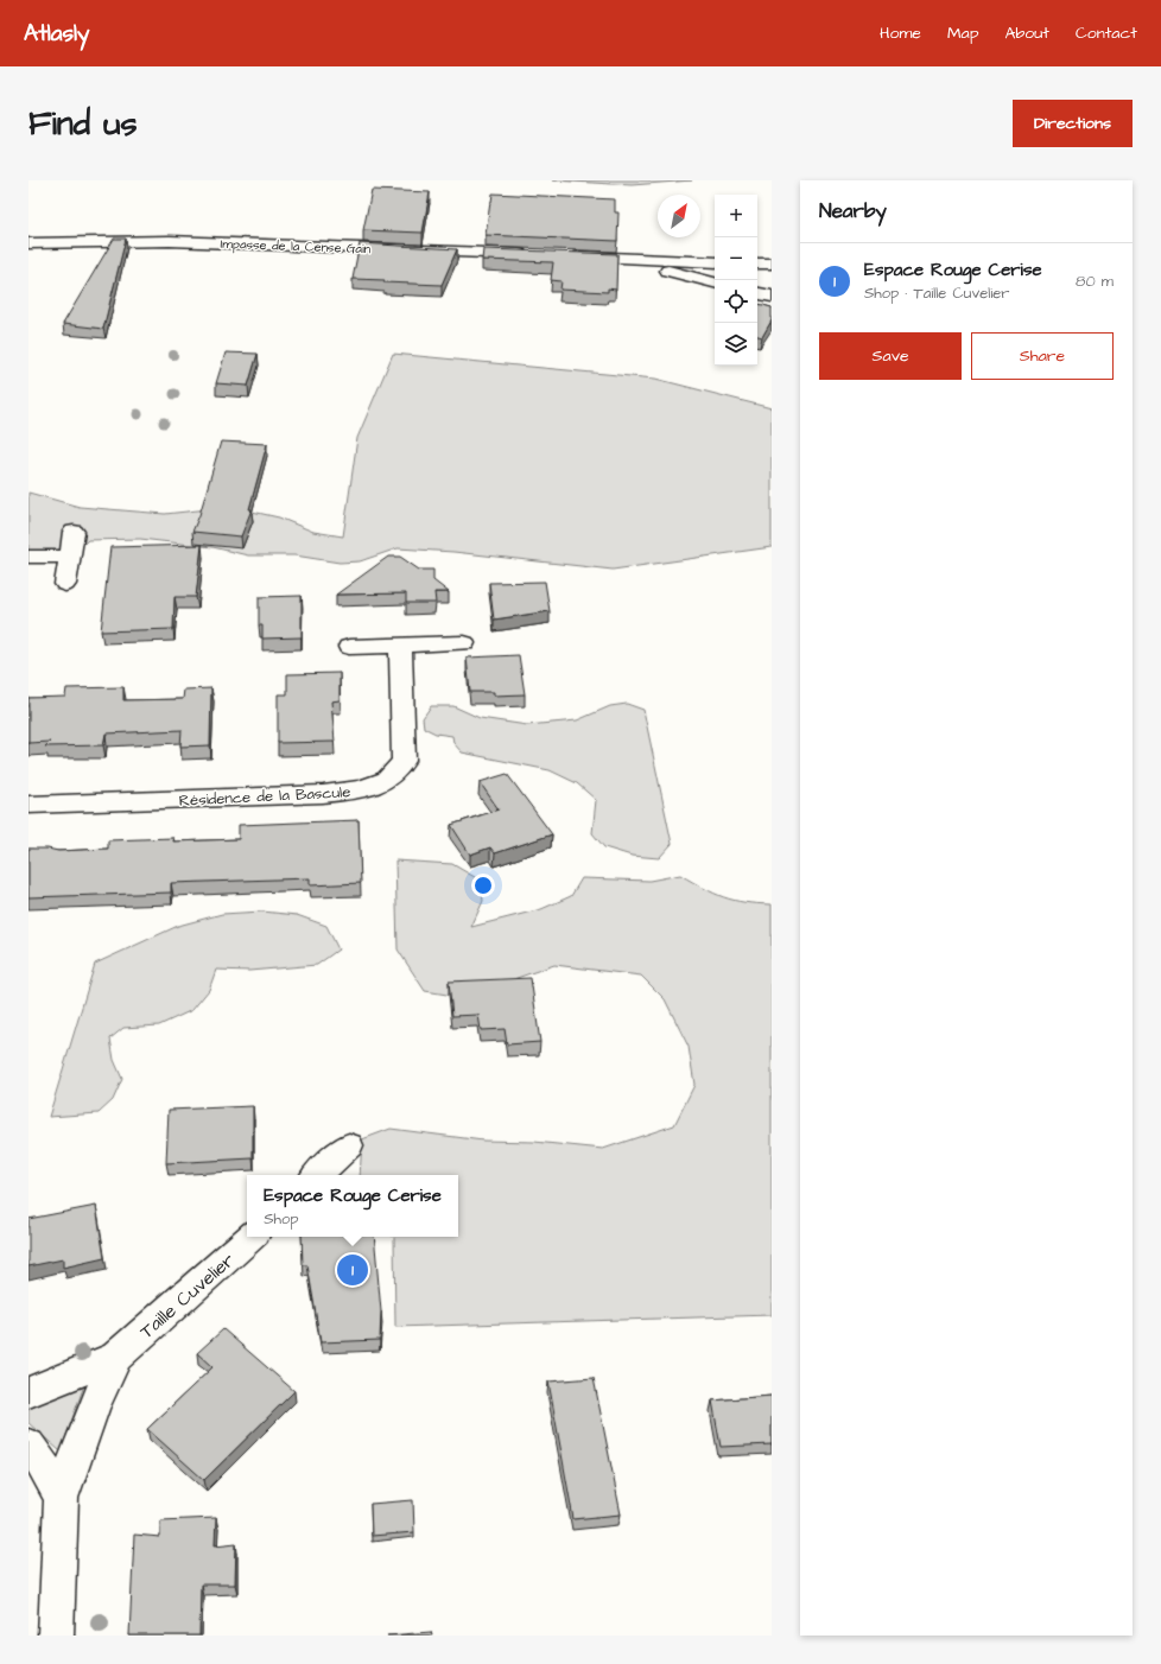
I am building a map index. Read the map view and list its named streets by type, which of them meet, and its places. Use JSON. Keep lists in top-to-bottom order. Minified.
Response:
{"streets":{"street":["Impasse de la Cense Gain","Résidence de la Bascule","Taille Cuvelier"]},"north":"top right","page":{"header":"Atlasly","nav":["Home","Map","About","Contact"],"buttons":["Directions",["Save","Share"]],"title":"Find us","heading":"Nearby","map_buttons":["+","−"],"list":[{"mark":"1","name":"Espace Rouge Cerise","note":"Shop · Taille Cuvelier","value":"80 m"}],"popup":["Espace Rouge Cerise","Shop"],"pins":"1"}}
